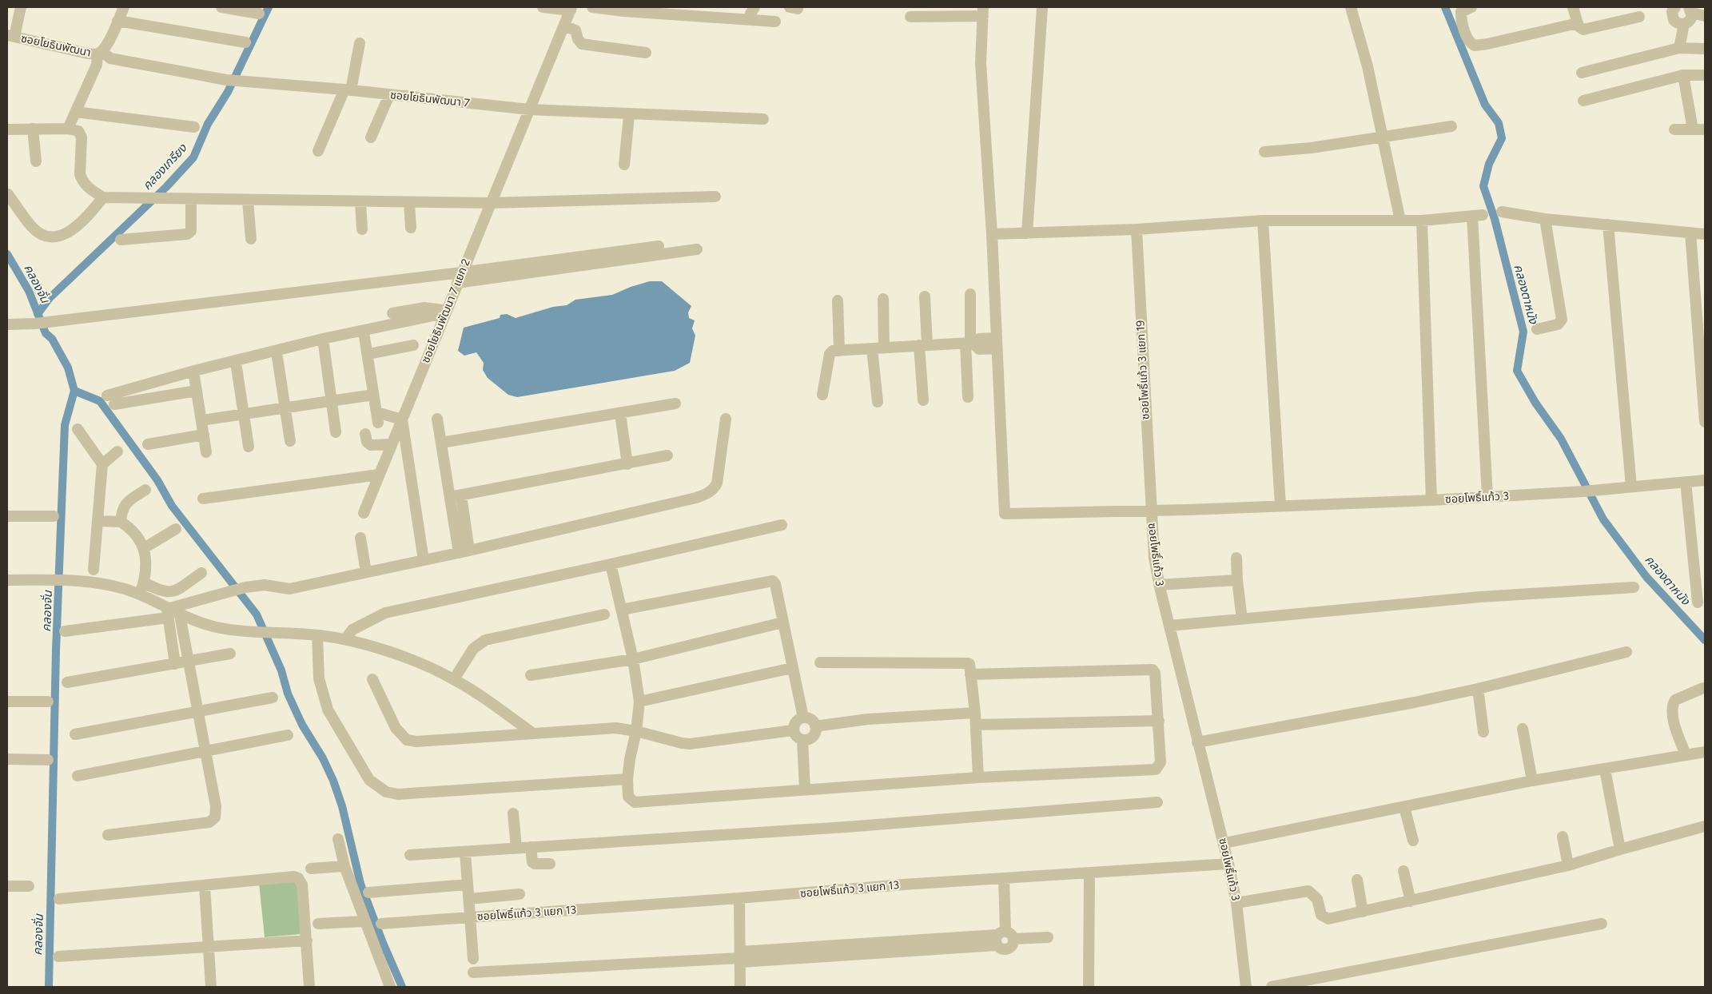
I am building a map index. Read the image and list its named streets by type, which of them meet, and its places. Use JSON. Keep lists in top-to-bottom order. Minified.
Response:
{"streets":{"street":["ซอยโยธินพัฒนา","ซอยโยธินพัฒนา 7","ซอยโยธินพัฒนา 7 แยก 2","ซอยโพธิ์แก้ว 3 แยก 19","ซอยโพธิ์แก้ว 3","ซอยโพธิ์แก้ว 3 แยก 13"]},"crossings":[["ซอยโยธินพัฒนา","ซอยโยธินพัฒนา 7"],["ซอยโยธินพัฒนา 7","ซอยโยธินพัฒนา 7 แยก 2"],["ซอยโพธิ์แก้ว 3 แยก 19","ซอยโพธิ์แก้ว 3"],["ซอยโพธิ์แก้ว 3","ซอยโพธิ์แก้ว 3 แยก 13"]],"water":["คลองเกรียง","คลองจั่น","คลองตาหนัง"]}
